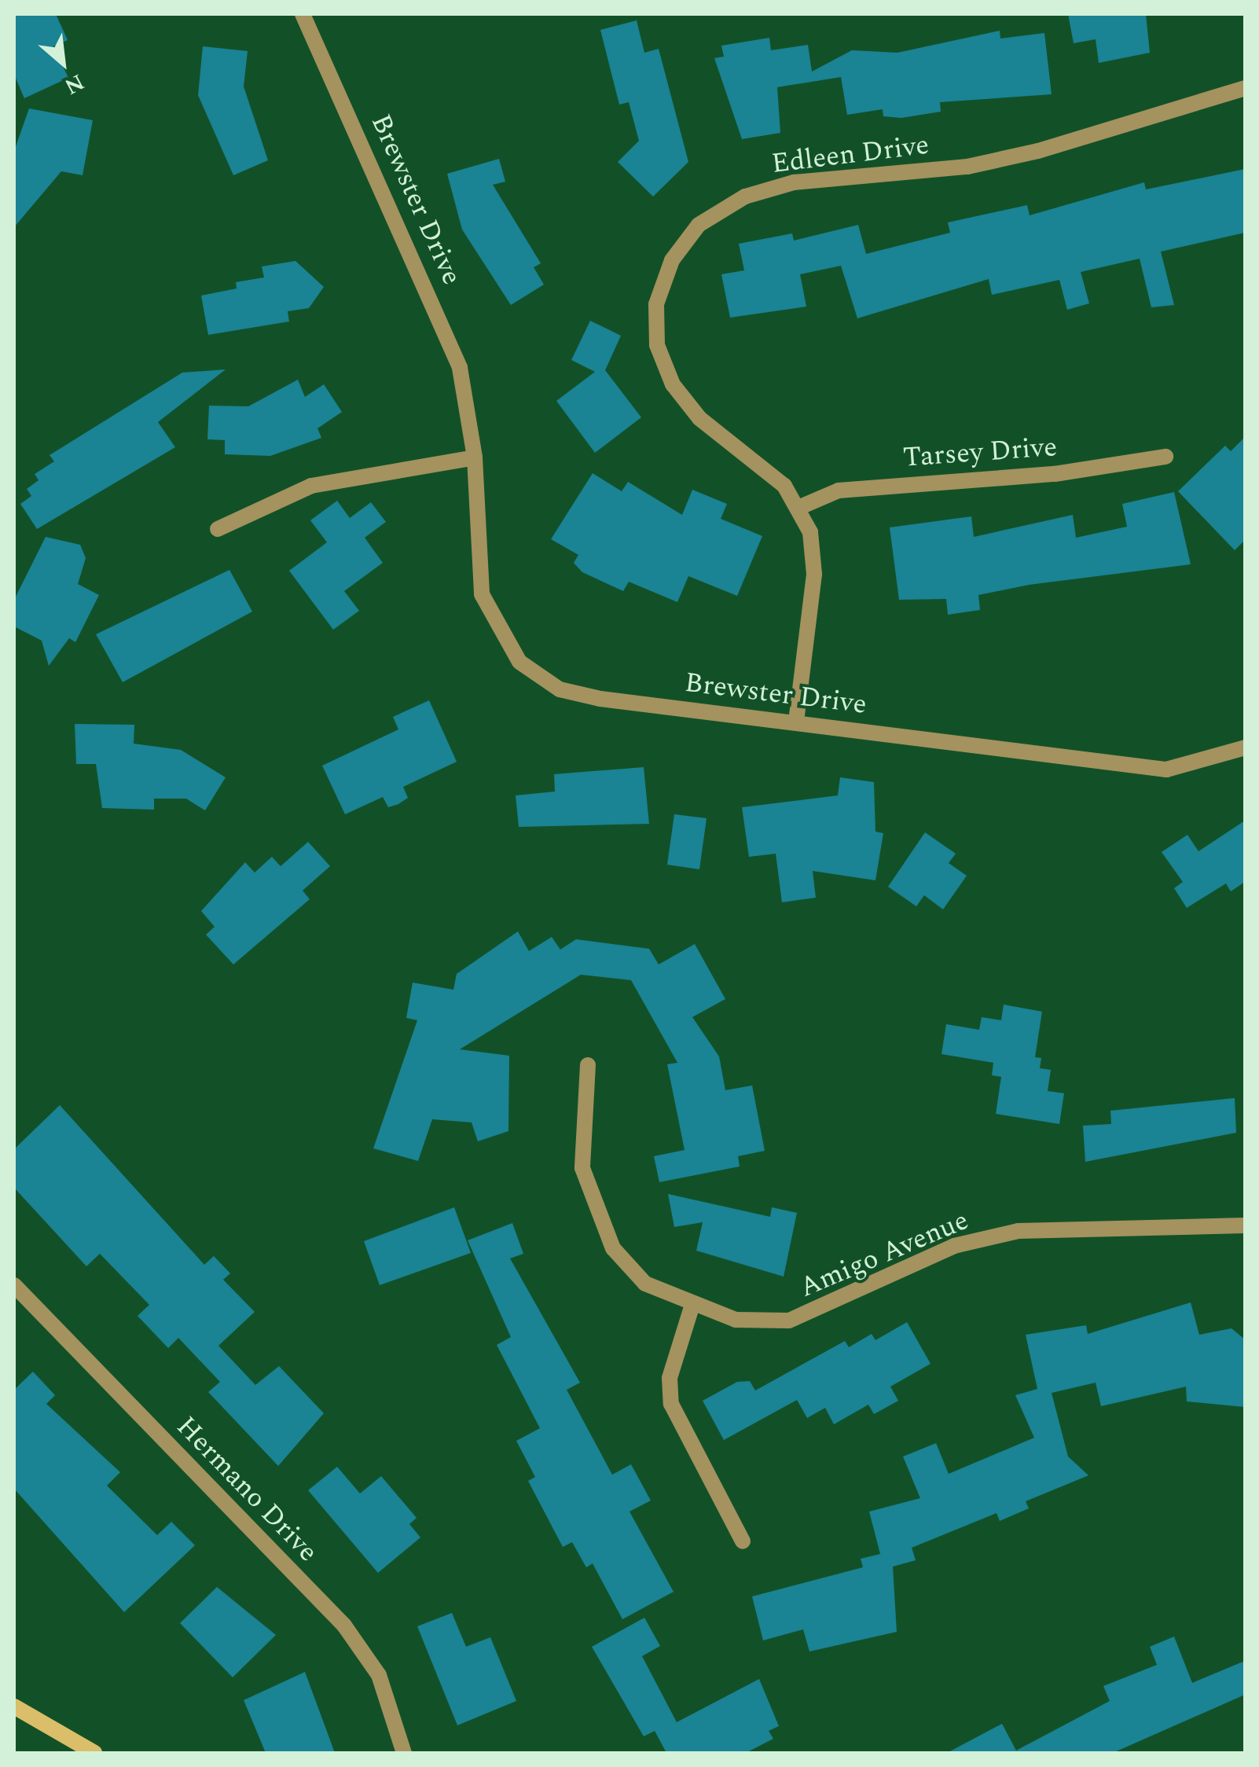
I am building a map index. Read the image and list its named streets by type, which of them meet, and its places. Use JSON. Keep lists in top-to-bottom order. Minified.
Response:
{"streets":{"street":["Edleen Drive","Brewster Drive","Tarsey Drive","Amigo Avenue","Hermano Drive"]},"crossings":[["Edleen Drive","Tarsey Drive"]],"north":"bottom right"}
